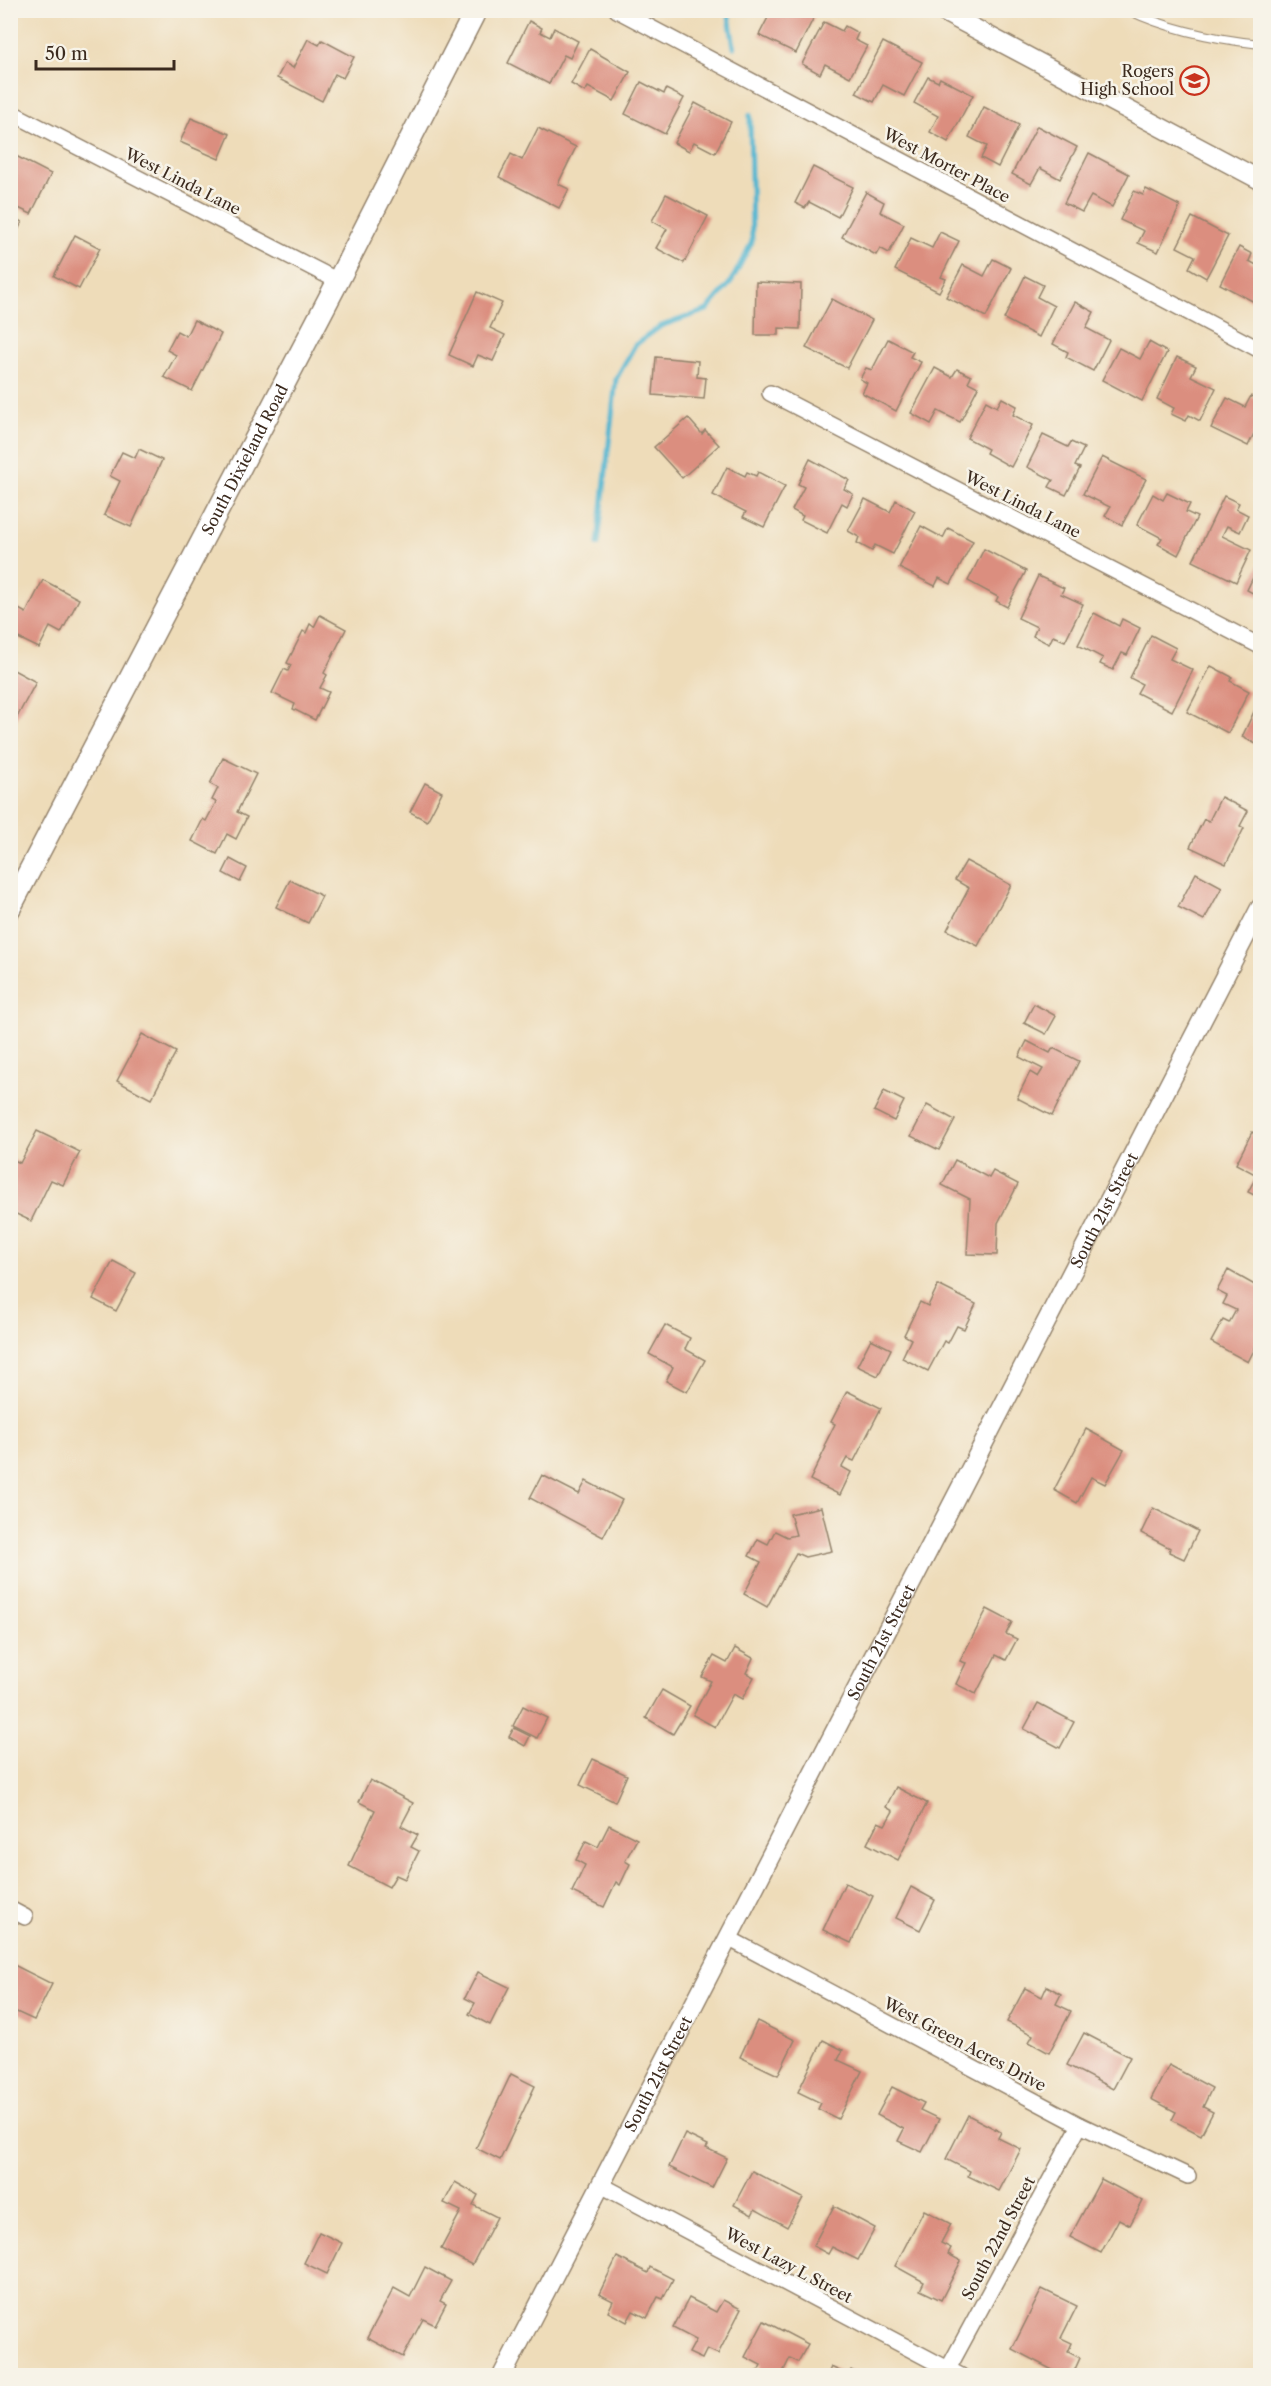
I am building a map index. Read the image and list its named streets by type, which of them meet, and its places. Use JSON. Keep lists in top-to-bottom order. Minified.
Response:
{"streets":{"main road":["South Dixieland Road"],"street":["West Morter Place","West Linda Lane","South 21st Street","West Green Acres Drive","South 22nd Street","West Lazy L Street"]},"crossings":[["West Linda Lane","South Dixieland Road"],["South 21st Street","West Green Acres Drive"],["South 21st Street","West Lazy L Street"],["West Green Acres Drive","South 22nd Street"],["South 22nd Street","West Lazy L Street"]],"places":{"school or university":["Rogers High School"]},"scale_bar":"50 m"}
